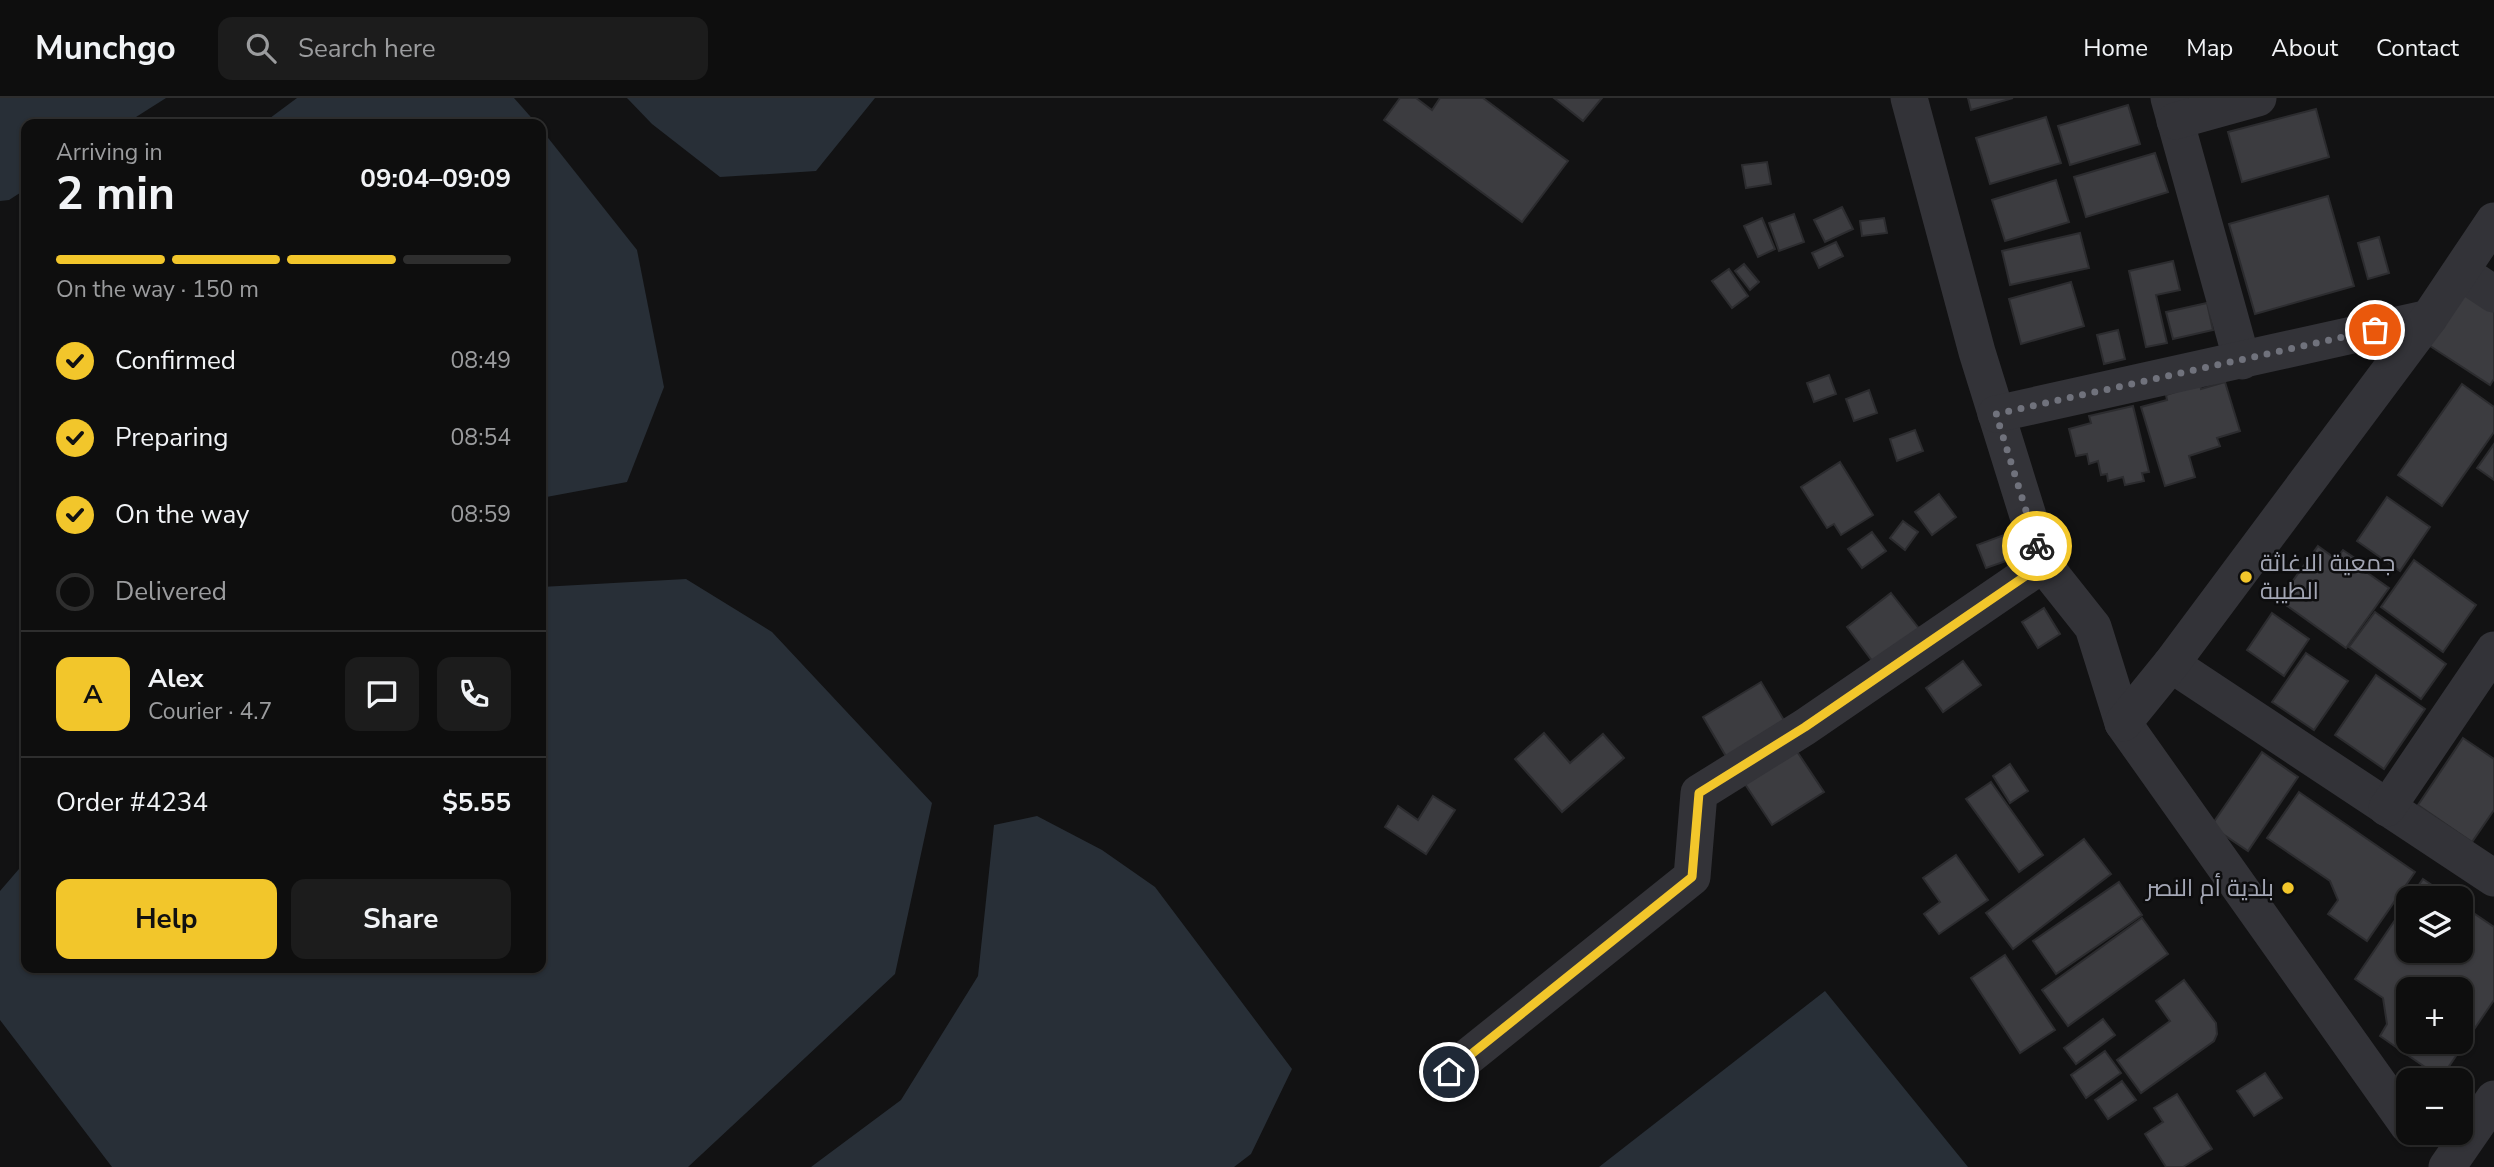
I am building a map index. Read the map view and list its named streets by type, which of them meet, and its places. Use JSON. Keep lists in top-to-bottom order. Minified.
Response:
{"places":["جمعية الاغاثة الطيبة","بلدية أم النصر"],"page":{"header":"Munchgo","search":"Search here","nav":["Home","Map","About","Contact"],"heading":["2 min","Arriving in","09:04–09:09"],"panel":["Alex","Courier · 4.7","Order #4234","$5.55"],"bar":"On the way · 150 m","list":[["Confirmed","08:49"],["Preparing","08:54"],["On the way","08:59"],"Delivered"],"round":"A","buttons":["Help","Share"],"map_buttons":["+","−"]}}
